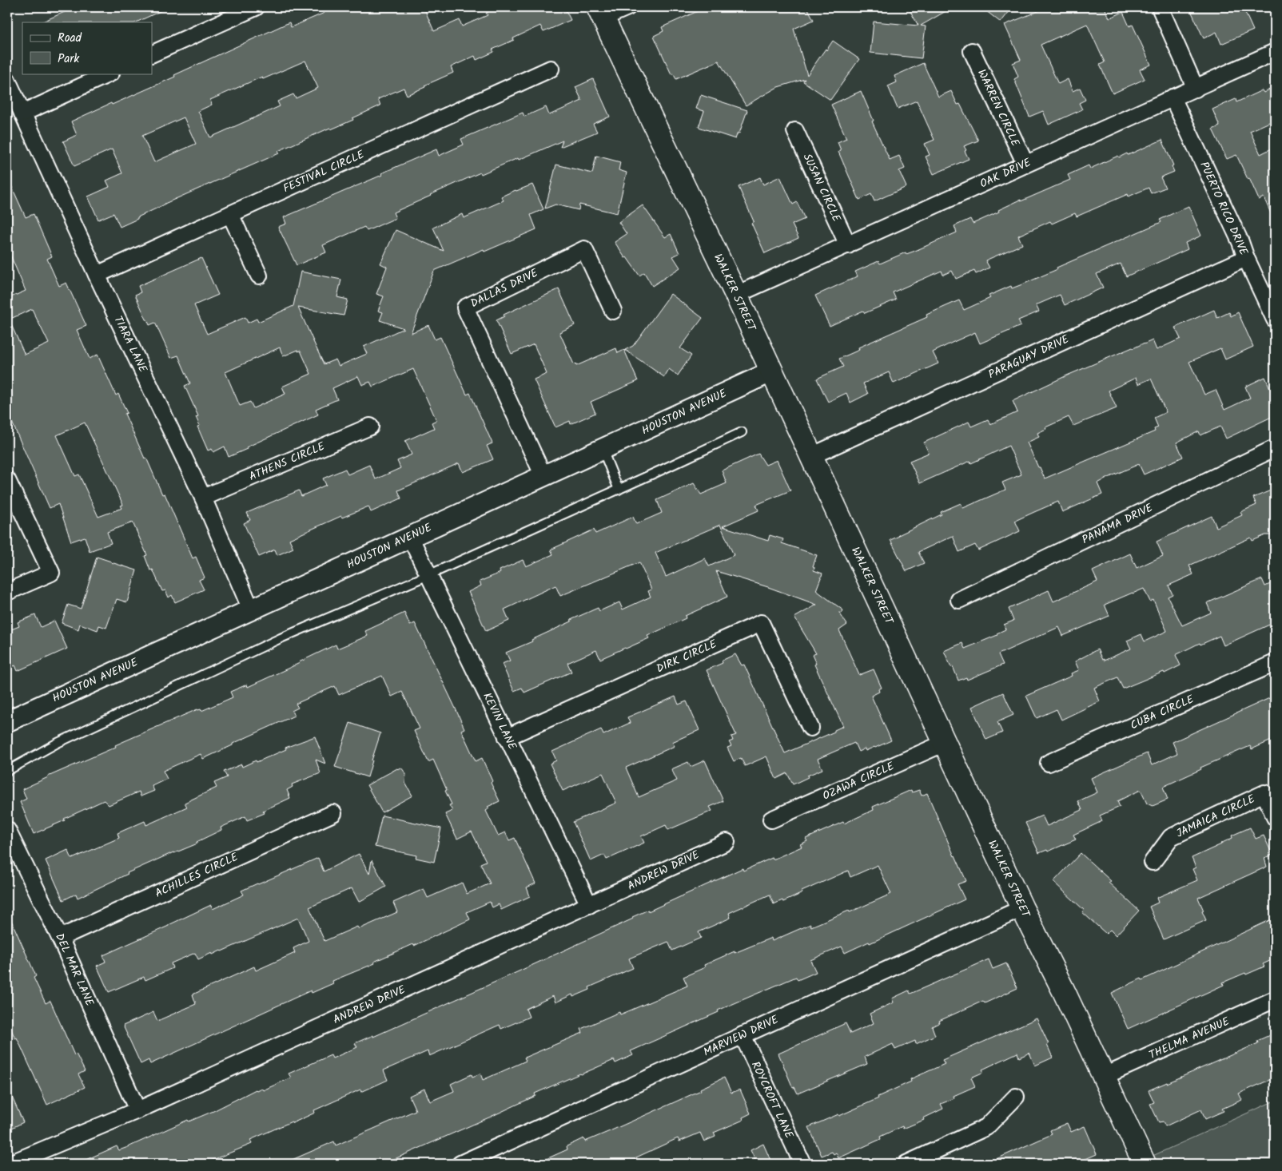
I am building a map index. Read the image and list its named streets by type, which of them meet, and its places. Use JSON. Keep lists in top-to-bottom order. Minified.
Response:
{"streets":{"main road":["WALKER STREET"],"street":["WARREN CIRCLE","FESTIVAL CIRCLE","OAK DRIVE","SUSAN CIRCLE","PUERTO RICO DRIVE","DALLAS DRIVE","TIARA LANE","PARAGUAY DRIVE","HOUSTON AVENUE","ATHENS CIRCLE","PANAMA DRIVE","DIRK CIRCLE","CUBA CIRCLE","KEVIN LANE","OZAWA CIRCLE","JAMAICA CIRCLE","ANDREW DRIVE","ACHILLES CIRCLE","DEL MAR LANE","MARVIEW DRIVE","THELMA AVENUE","ROYCROFT LANE"]},"crossings":[["WARREN CIRCLE","OAK DRIVE"],["FESTIVAL CIRCLE","TIARA LANE"],["OAK DRIVE","SUSAN CIRCLE"],["OAK DRIVE","PUERTO RICO DRIVE"],["OAK DRIVE","WALKER STREET"],["PUERTO RICO DRIVE","PARAGUAY DRIVE"],["DALLAS DRIVE","HOUSTON AVENUE"],["WALKER STREET","PARAGUAY DRIVE"],["WALKER STREET","HOUSTON AVENUE"],["WALKER STREET","OZAWA CIRCLE"],["WALKER STREET","MARVIEW DRIVE"],["WALKER STREET","THELMA AVENUE"],["TIARA LANE","HOUSTON AVENUE"],["TIARA LANE","ATHENS CIRCLE"],["HOUSTON AVENUE","KEVIN LANE"],["DIRK CIRCLE","KEVIN LANE"],["KEVIN LANE","ANDREW DRIVE"],["ANDREW DRIVE","DEL MAR LANE"],["ACHILLES CIRCLE","DEL MAR LANE"],["MARVIEW DRIVE","ROYCROFT LANE"]],"legend":["Road","Park"]}
